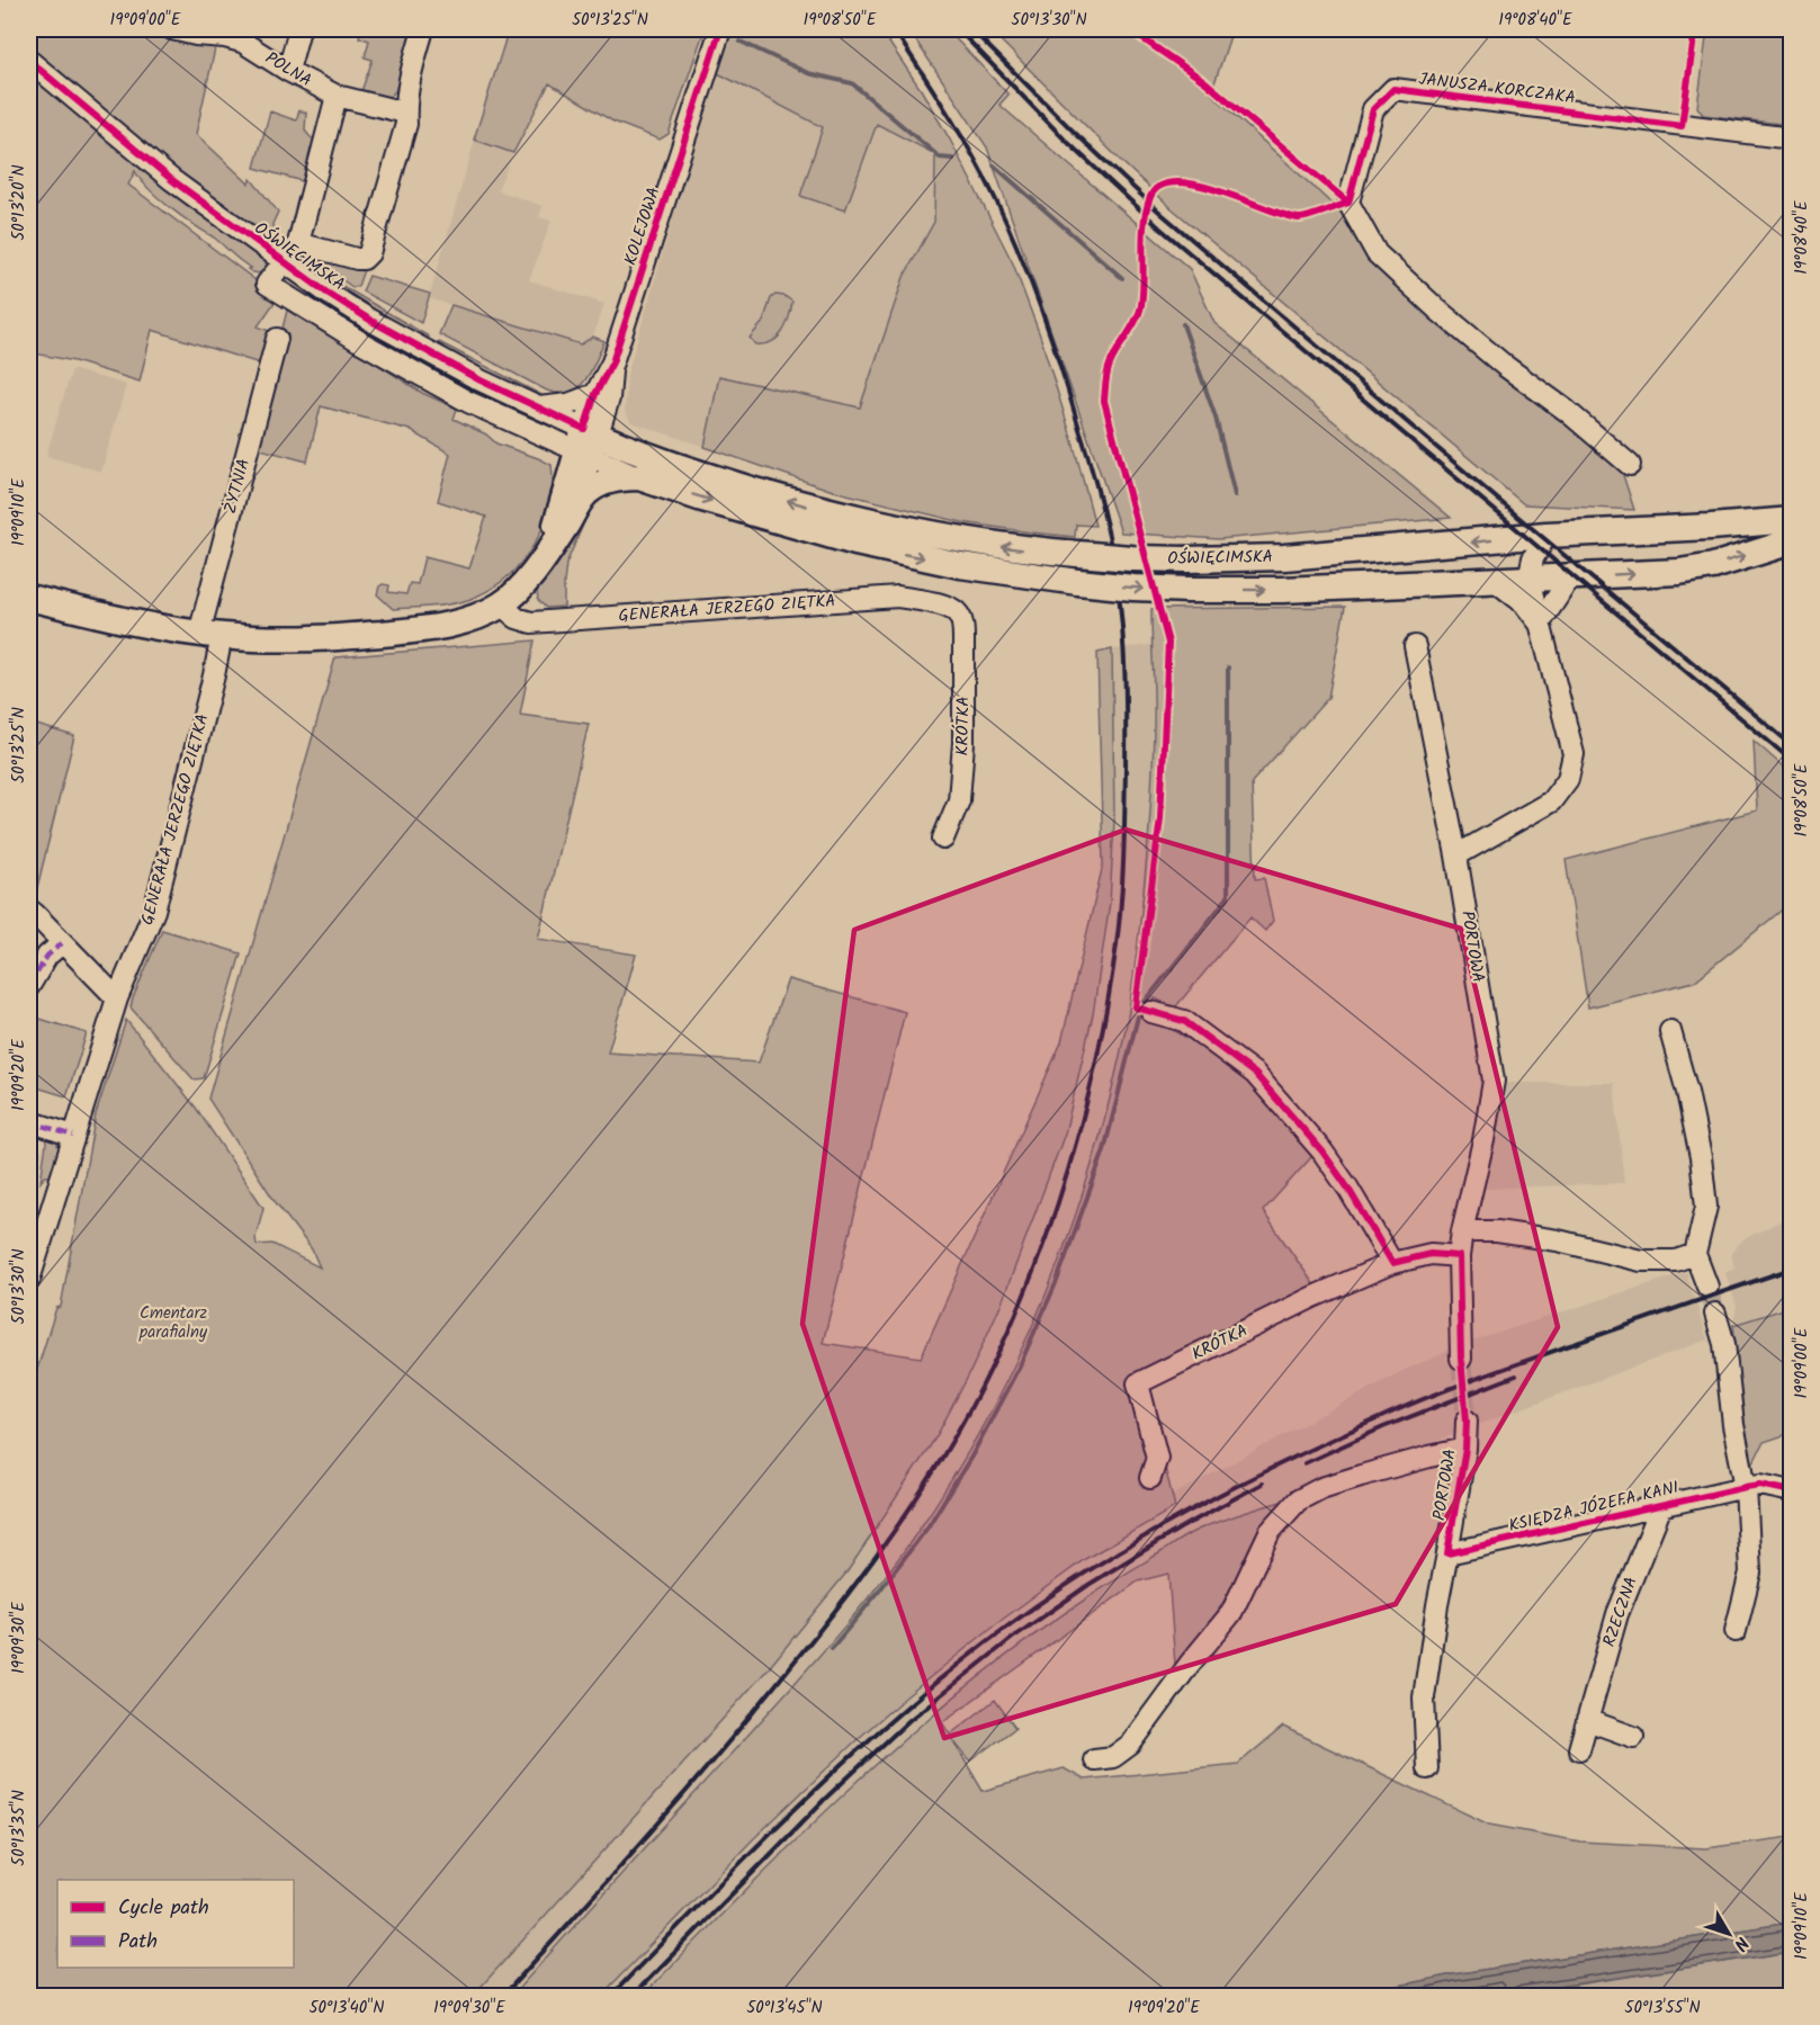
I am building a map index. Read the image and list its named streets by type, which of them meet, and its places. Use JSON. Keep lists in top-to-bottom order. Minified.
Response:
{"streets":{"main road":["OŚWIĘCIMSKA"],"street":["POLNA","JANUSZA KORCZAKA","KOLEJOWA","ŻYTNIA","GENERAŁA JERZEGO ZIĘTKA","KRÓTKA","PORTOWA","KSIĘDZA JÓZEFA KANI","RZECZNA"]},"crossings":[["KOLEJOWA","OŚWIĘCIMSKA"],["ŻYTNIA","GENERAŁA JERZEGO ZIĘTKA"],["GENERAŁA JERZEGO ZIĘTKA","KRÓTKA"],["PORTOWA","KSIĘDZA JÓZEFA KANI"],["KSIĘDZA JÓZEFA KANI","RZECZNA"]],"parks":["Cmentarz parafialny"],"legend":["Cycle path","Path"],"north":"bottom right","coordinates":["19°09'00\"E","50°13'25\"N","19°08'50\"E","50°13'30\"N","19°08'40\"E","50°13'20\"N","19°09'10\"E","19°09'20\"E","19°09'30\"E","50°13'35\"N","50°13'40\"N","50°13'45\"N","50°13'55\"N"]}
